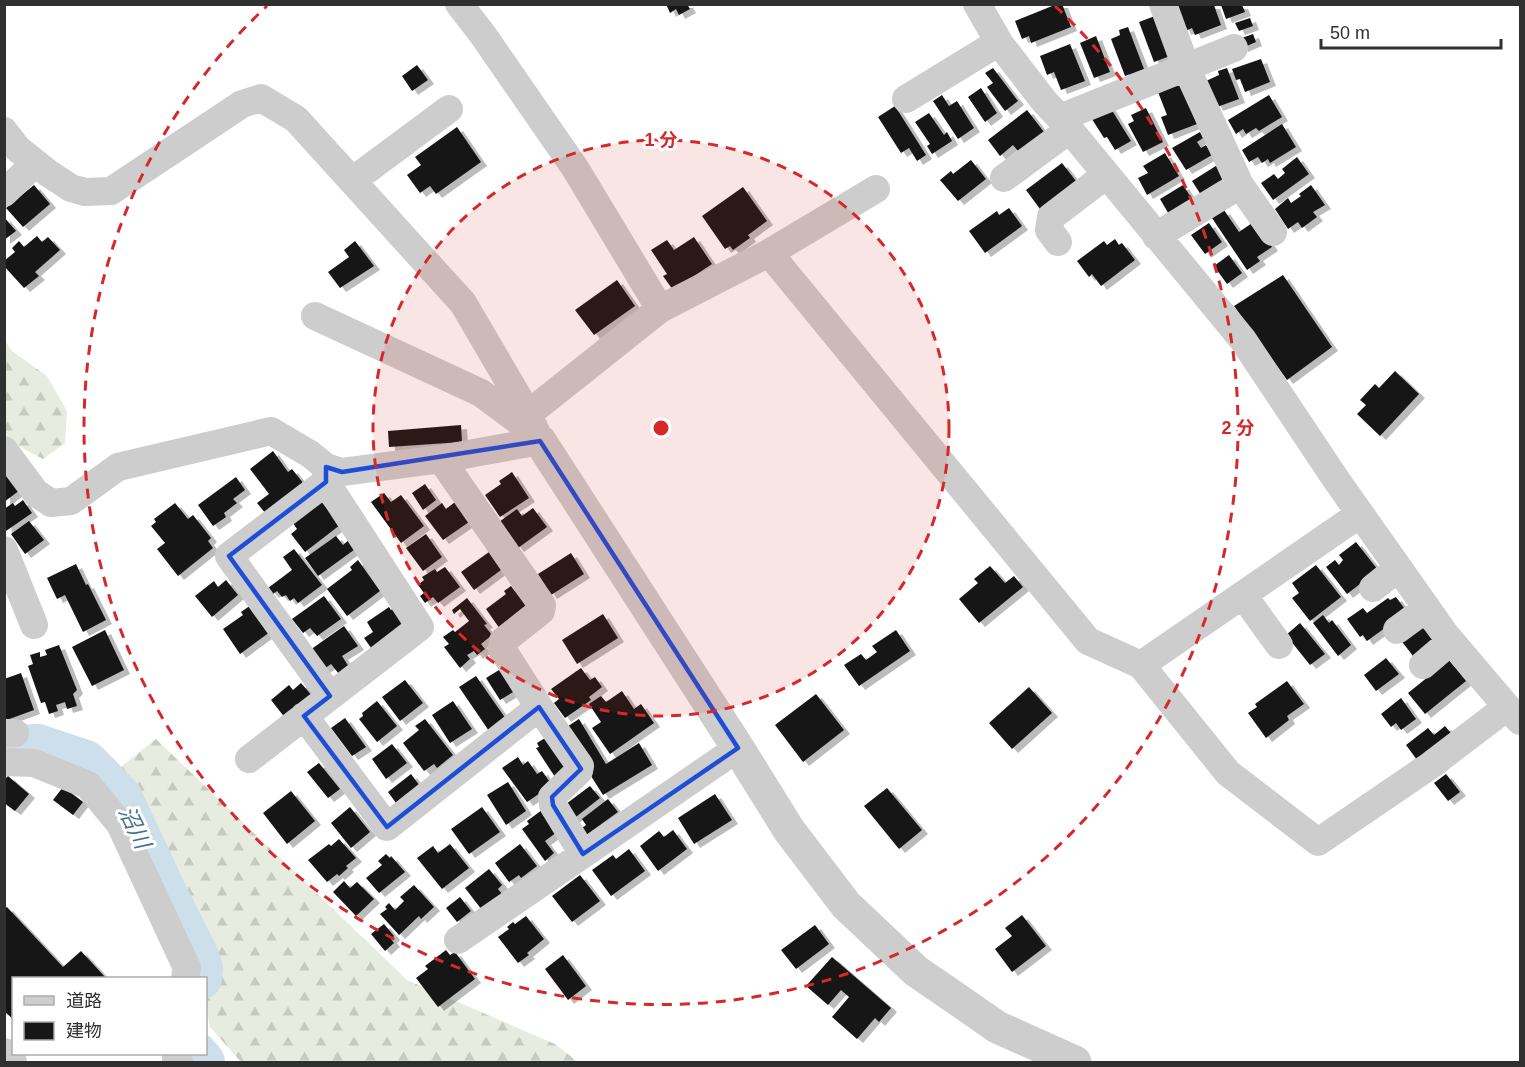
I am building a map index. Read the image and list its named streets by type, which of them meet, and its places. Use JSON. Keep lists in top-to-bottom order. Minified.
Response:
{"water":["沼川"],"legend":["道路","建物"],"scale_bar":"50 m","rings":["1 分","2 分"]}
